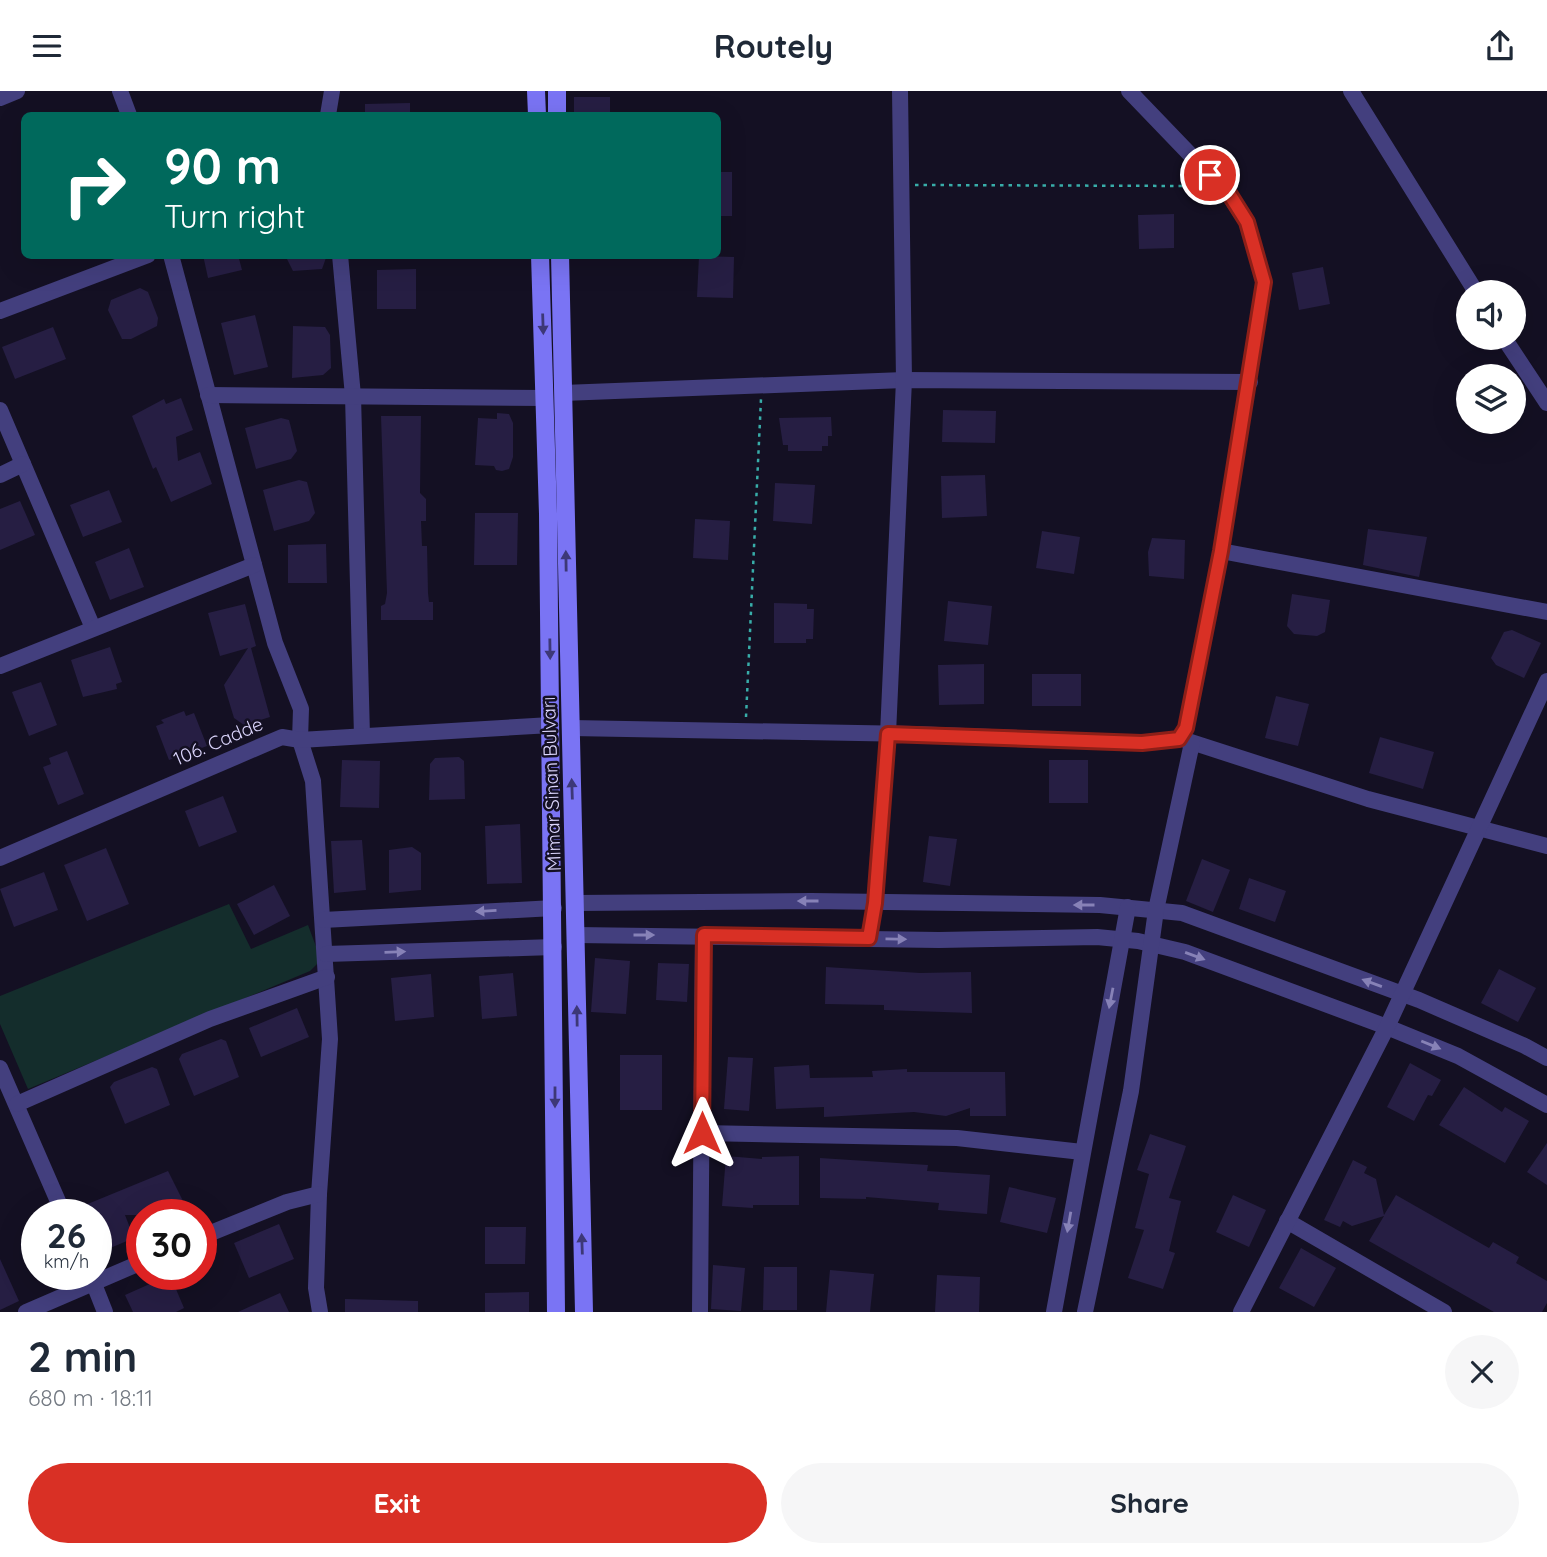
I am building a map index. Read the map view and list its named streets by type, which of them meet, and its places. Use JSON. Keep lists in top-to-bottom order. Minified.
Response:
{"streets":{"main road":["Mimar Sinan Bulvarı"],"street":["106. Cadde"]},"crossings":[["106. Cadde","Mimar Sinan Bulvarı"]],"page":{"header":"Routely","turn":["90 m","Turn right"],"speed":"26 km/h","limit":"30","heading":["2 min","680 m · 18:11"],"buttons":["Exit","Share"]}}
